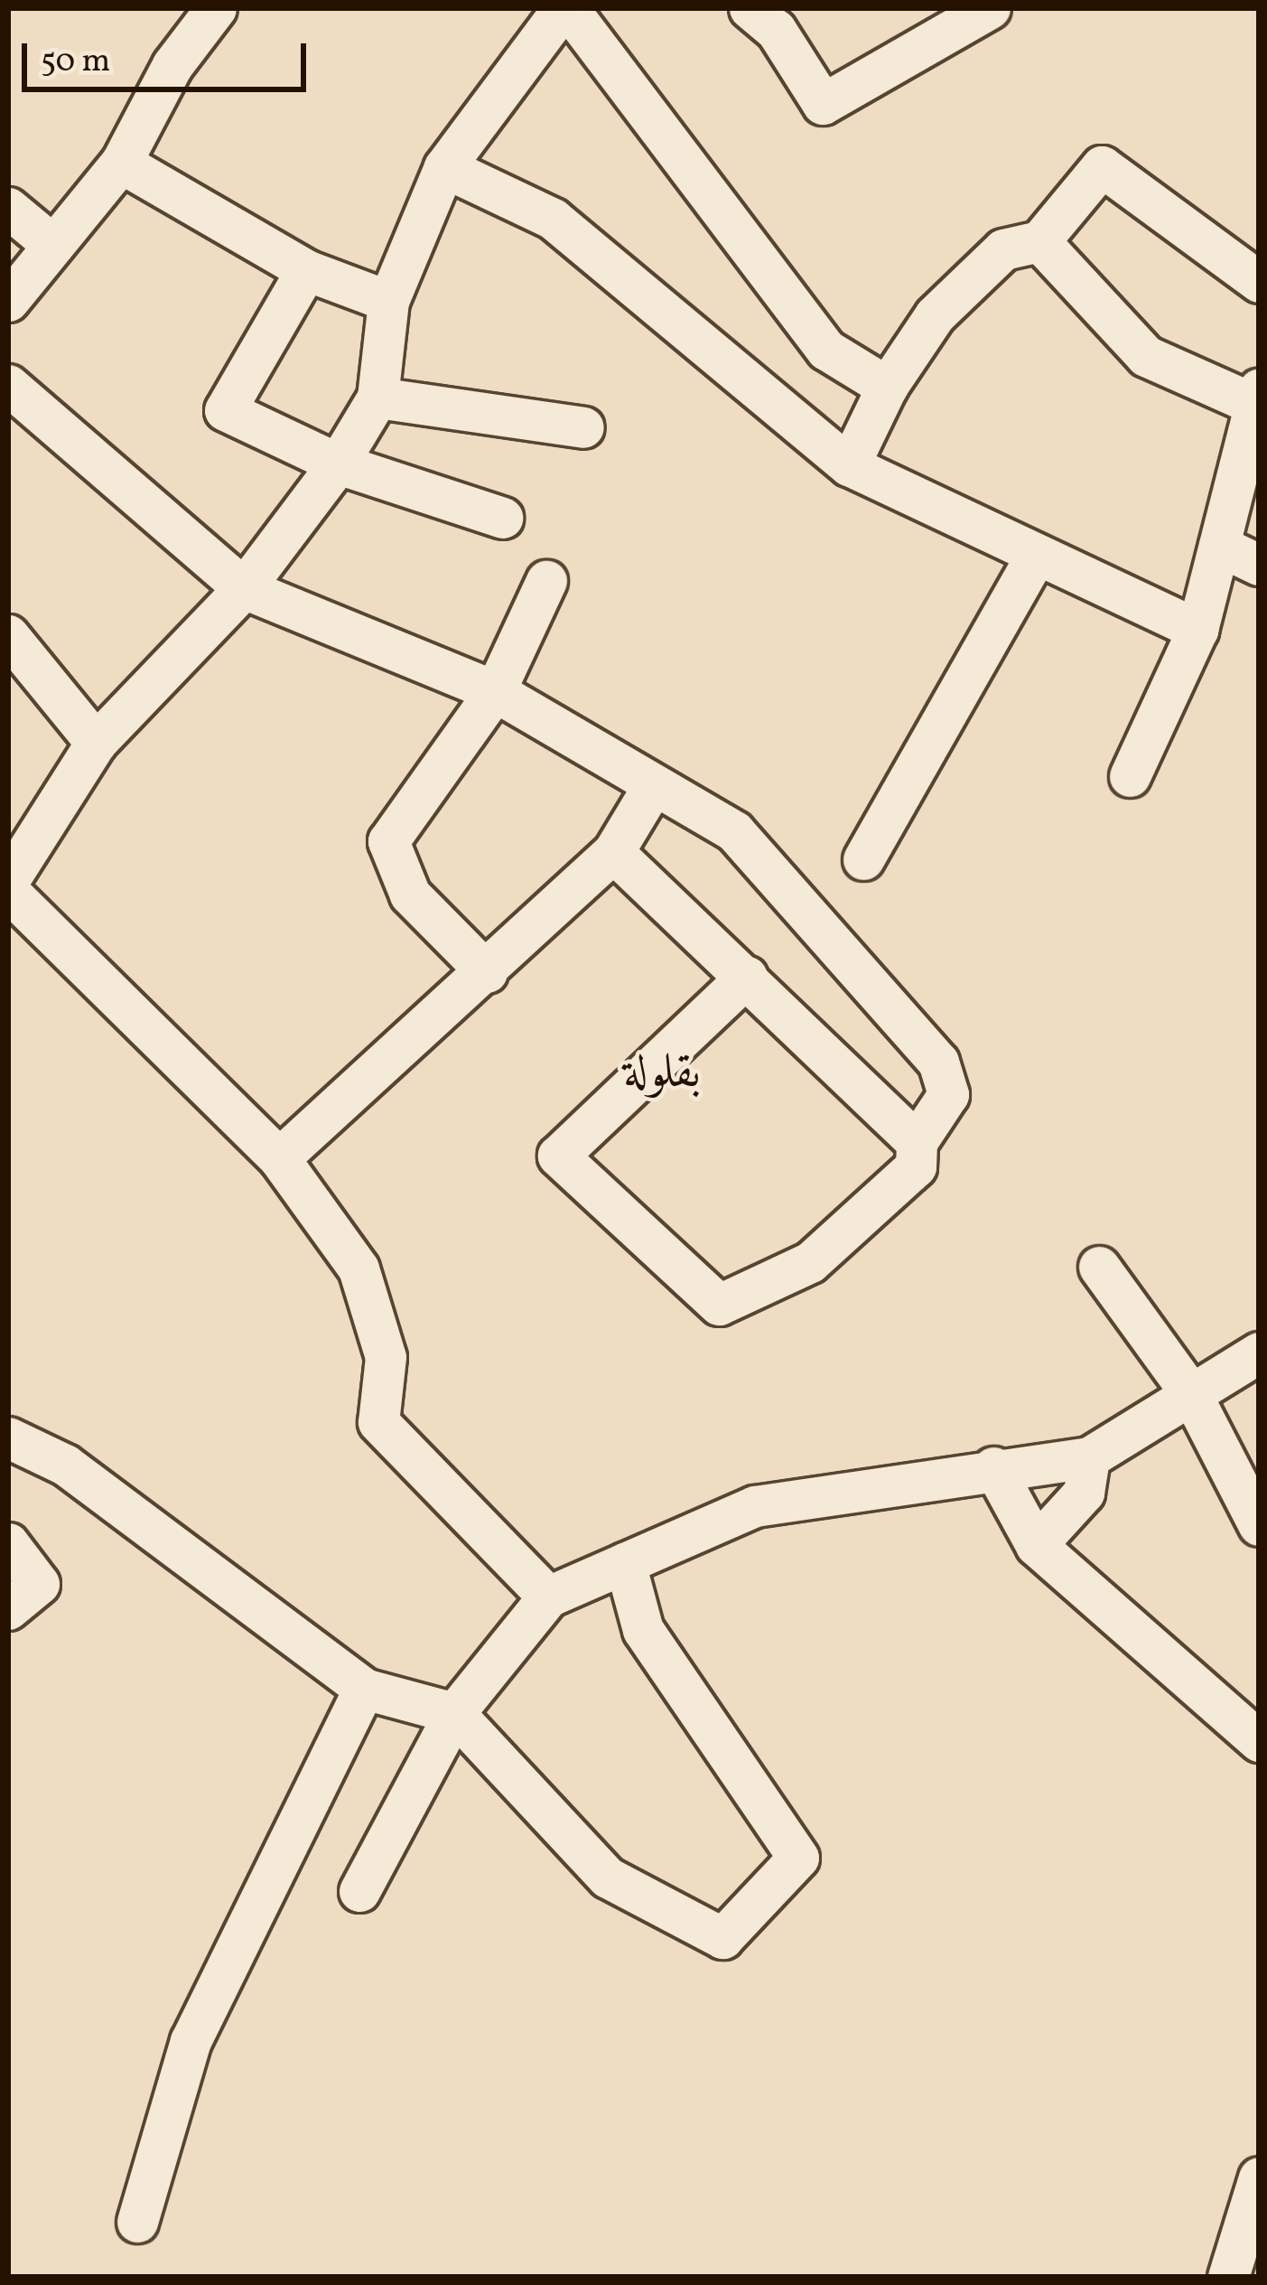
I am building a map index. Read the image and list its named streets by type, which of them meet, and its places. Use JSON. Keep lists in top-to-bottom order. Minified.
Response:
{"districts":["بقلولة"],"scale_bar":"50 m"}
